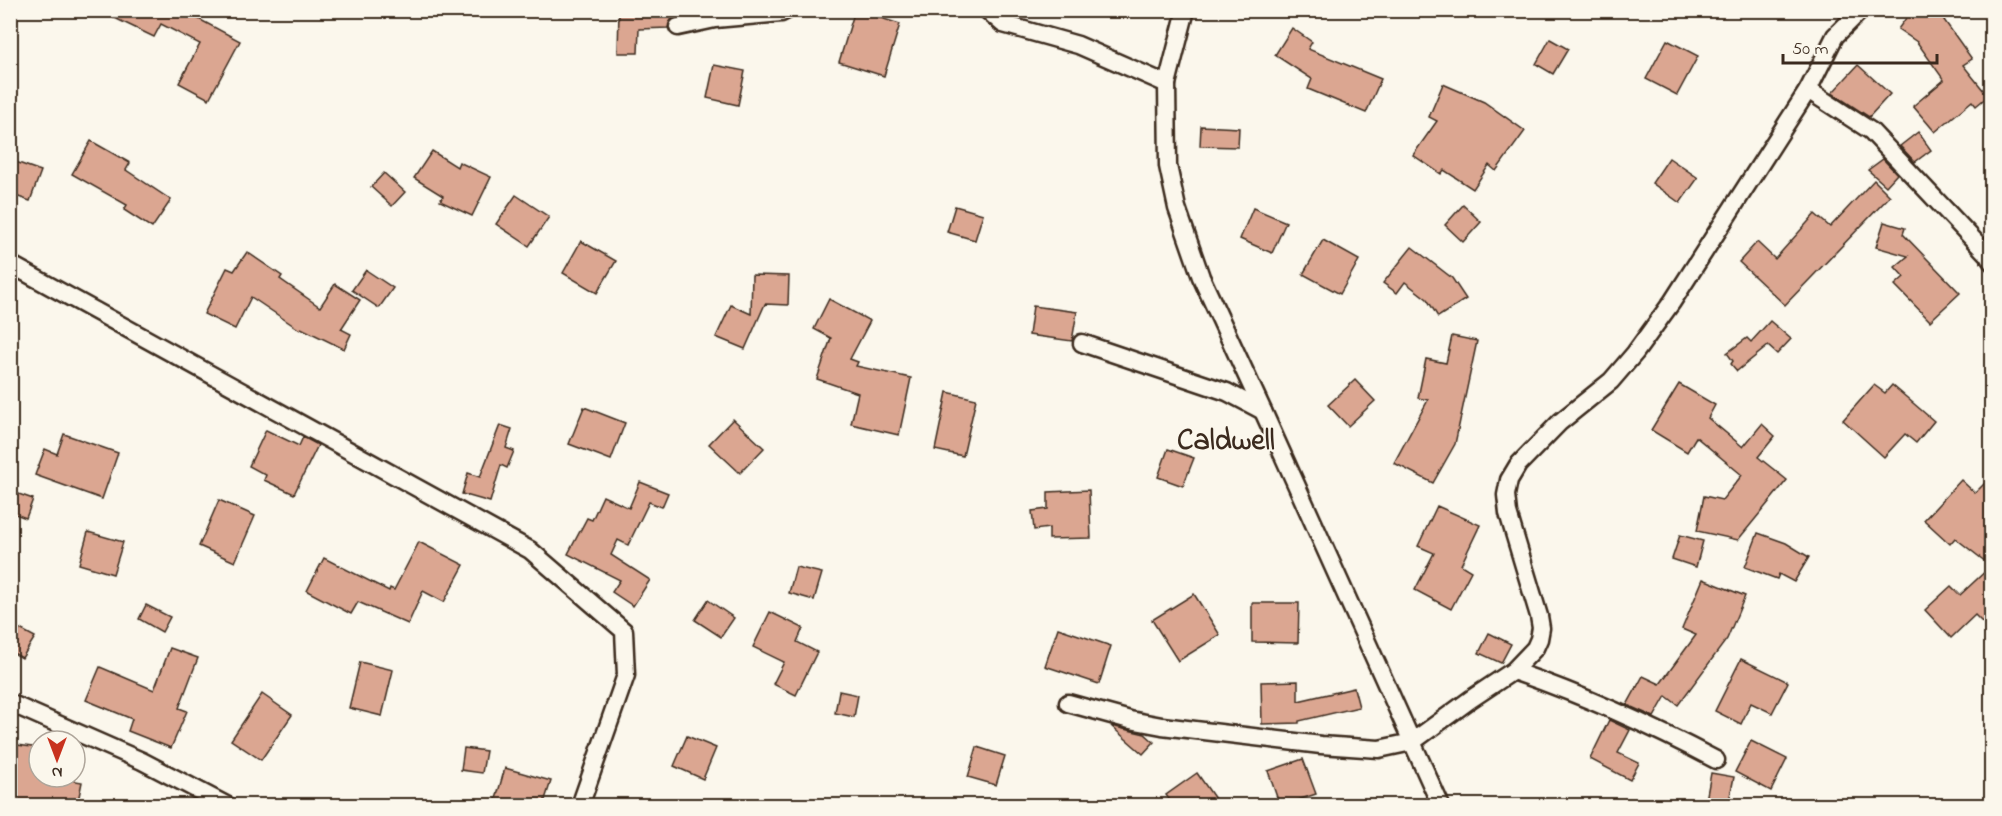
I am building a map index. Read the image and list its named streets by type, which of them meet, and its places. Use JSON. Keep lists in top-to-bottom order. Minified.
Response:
{"districts":["Caldwell"],"scale_bar":"50 m","north":"bottom"}
